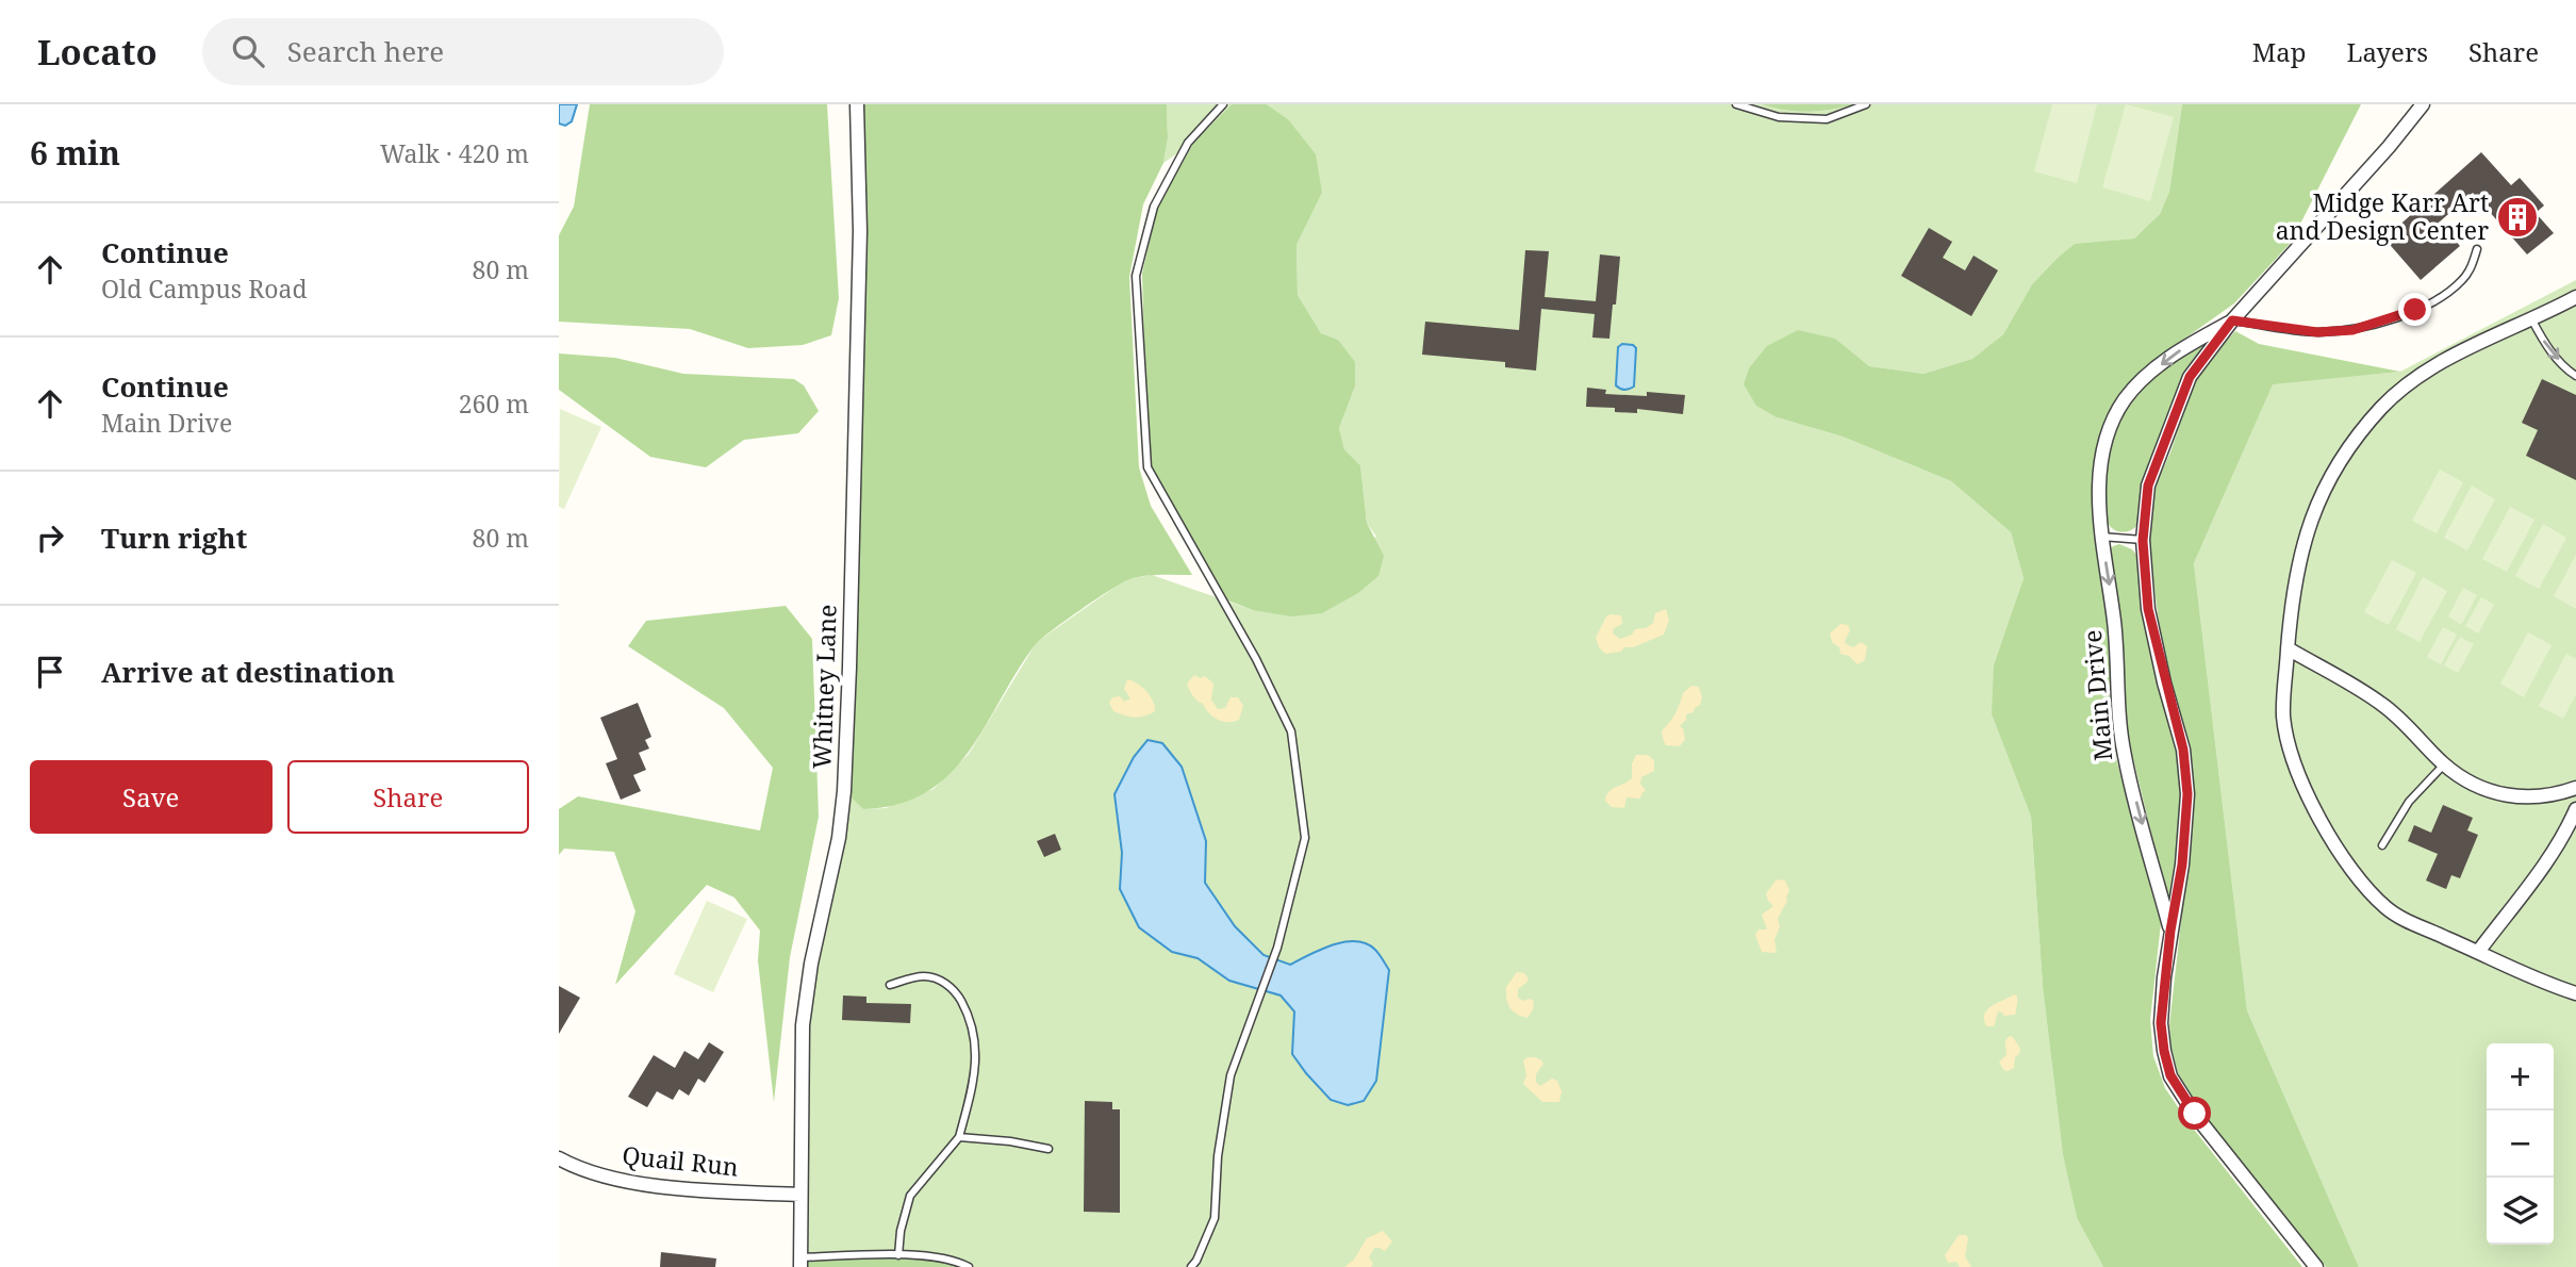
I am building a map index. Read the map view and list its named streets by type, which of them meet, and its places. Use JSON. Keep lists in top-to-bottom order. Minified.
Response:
{"streets":{"street":["Whitney Lane","Main Drive","Quail Run"]},"crossings":[["Whitney Lane","Quail Run"]],"places":{"building":["Midge Karr Art and Design Center"]},"page":{"header":"Locato","search":"Search here","nav":["Map","Layers","Share"],"heading":["6 min","Walk · 420 m"],"list":[["Continue","Old Campus Road","80 m"],["Continue","Main Drive","260 m"],["Turn right","80 m"],"Arrive at destination"],"buttons":["Save","Share"],"map_buttons":["+","−"]}}
